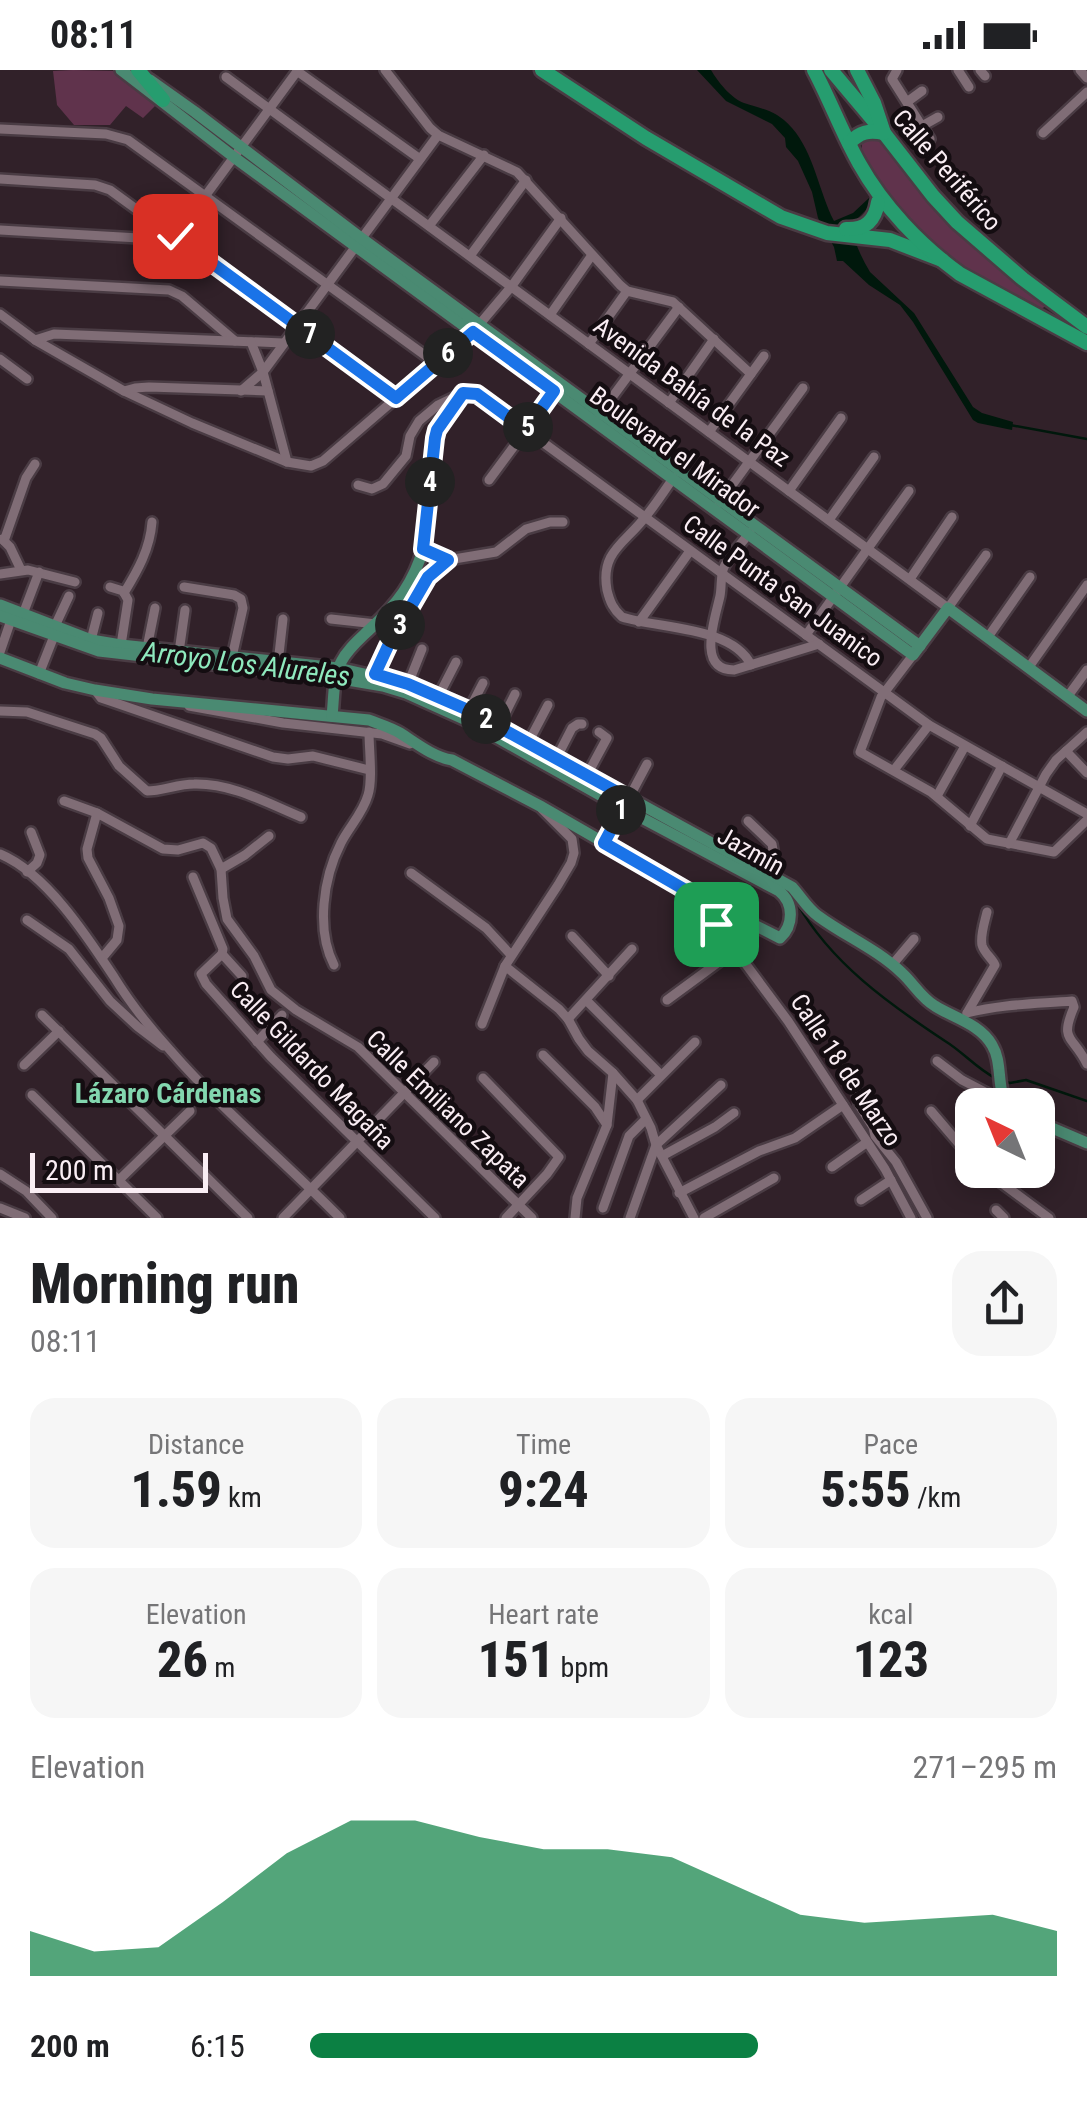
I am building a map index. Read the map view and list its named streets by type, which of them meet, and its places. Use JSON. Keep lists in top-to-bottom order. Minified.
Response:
{"streets":{"highway":["Calle Periférico"],"main road":["Avenida Bahía de la Paz","Boulevard el Mirador","Calle Punta San Juanico","Jazmín","Calle 18 de Marzo"],"street":["Calle Gildardo Magaña","Calle Emiliano Zapata"]},"crossings":[["Jazmín","Calle 18 de Marzo"]],"districts":["Lázaro Cárdenas"],"water":["Arroyo Los Alureles"],"scale_bar":"200 m","north":"top left","page":{"status":"08:11","pins":["7","6","5","4","3","2","1"],"scale":"200 m","heading":["Morning run","08:11"],"stats":[["Distance","1.59 km"],["Time","9:24"],["Pace","5:55 /km"],["Elevation","26 m"],["Heart rate","151 bpm"],["kcal","123"]],"chart":["Elevation","271–295 m"],"list":[{"name":"200 m","note":"6:15"}]}}
